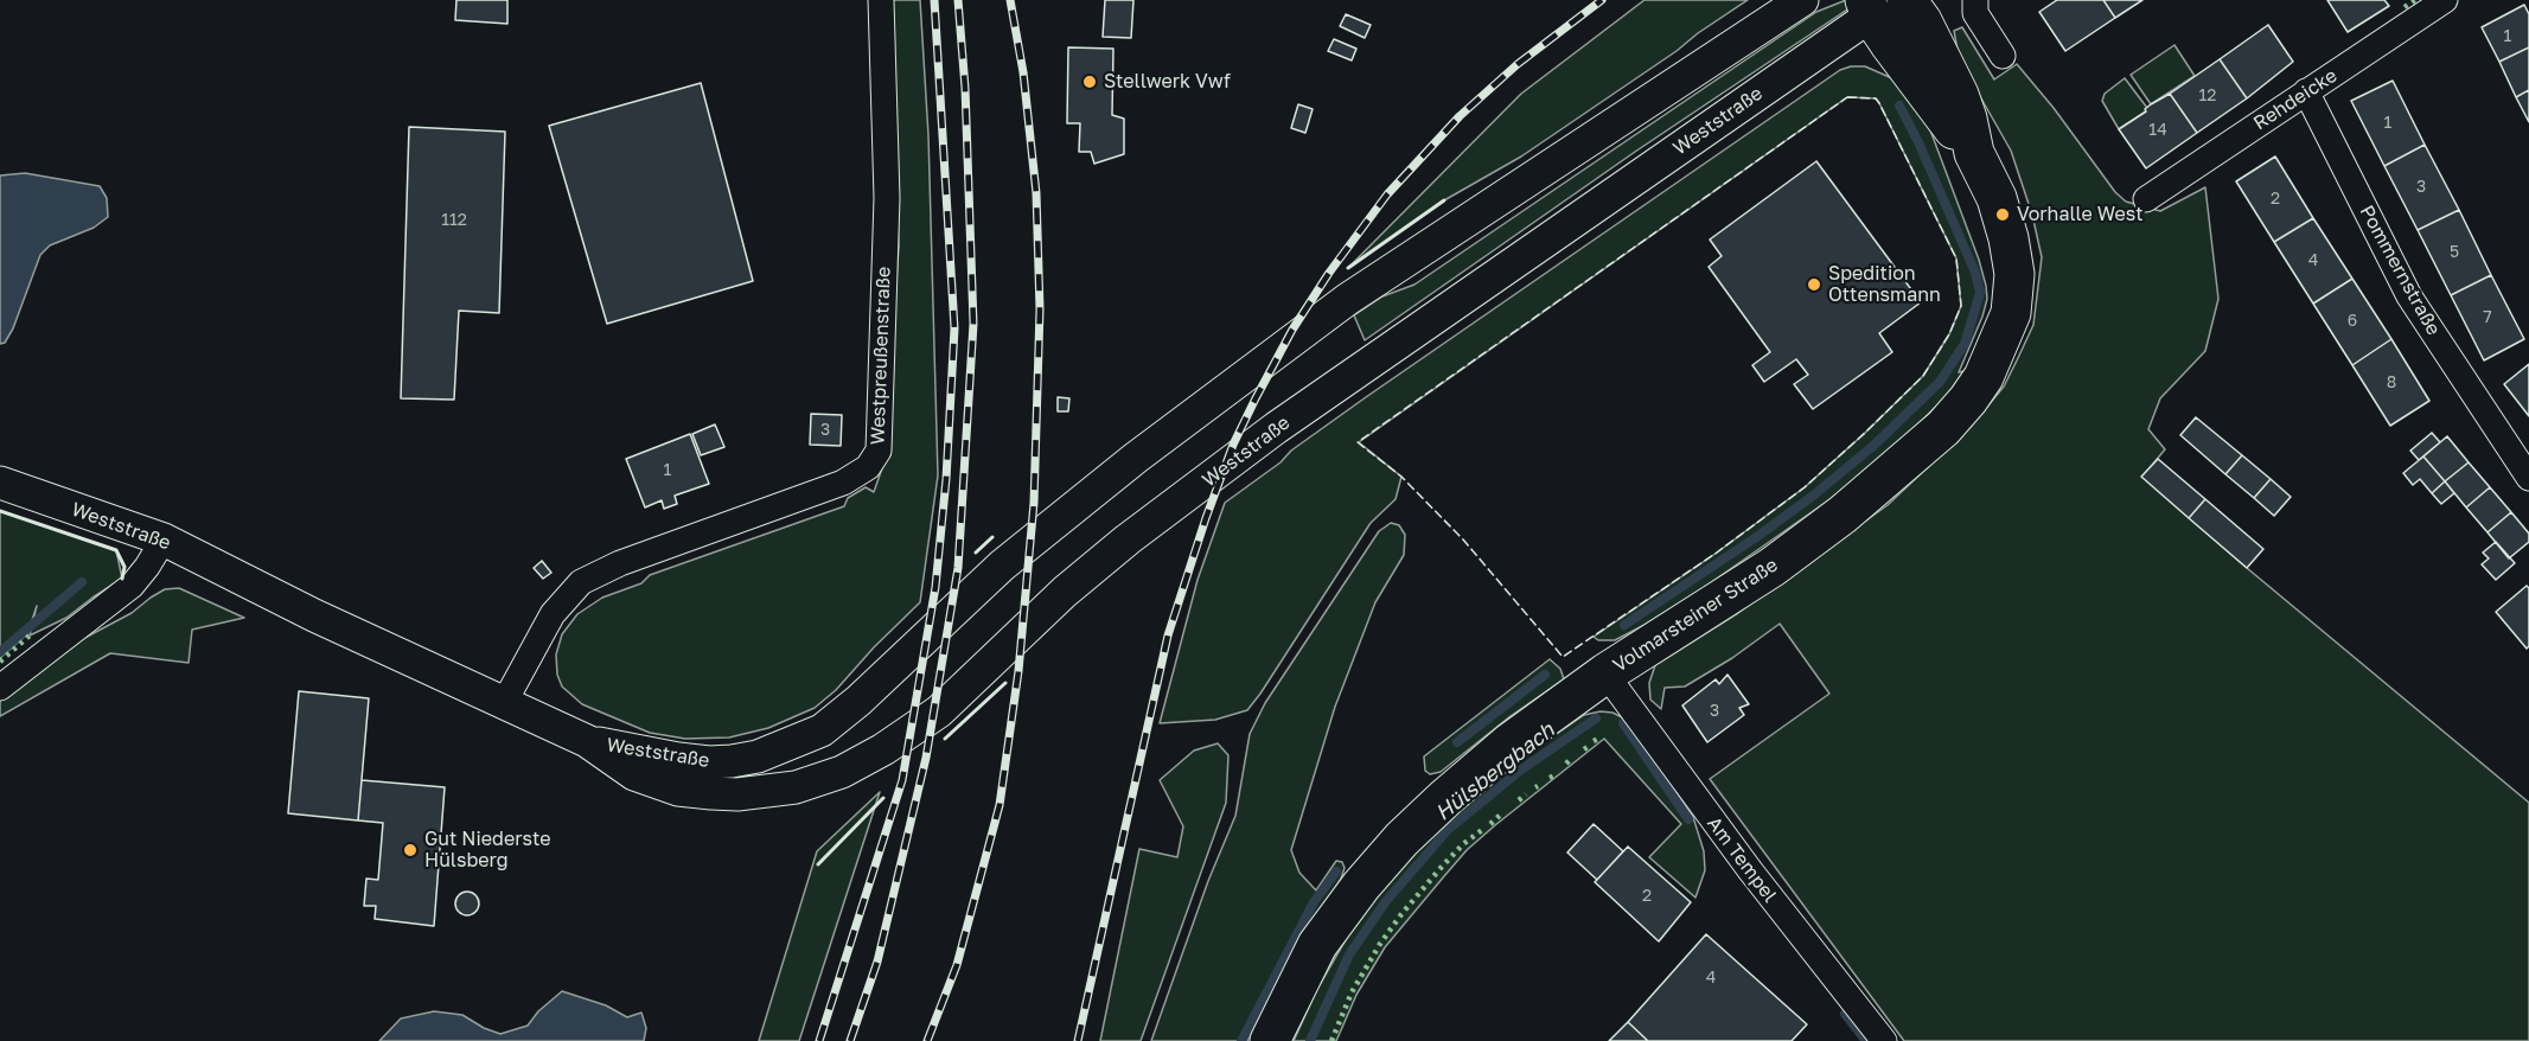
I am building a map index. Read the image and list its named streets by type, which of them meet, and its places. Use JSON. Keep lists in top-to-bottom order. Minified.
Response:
{"streets":{"main road":["Volmarsteiner Straße"],"street":["Rehdeicke","Weststraße","Pommernstraße","Westpreußenstraße","Am Tempel"]},"crossings":[["Rehdeicke","Pommernstraße"],["Weststraße","Westpreußenstraße"],["Weststraße","Volmarsteiner Straße"],["Volmarsteiner Straße","Am Tempel"]],"water":["Hülsbergbach"],"places":["Stellwerk Vwf","Vorhalle West","Spedition Ottensmann","Gut Niederste Hülsberg"],"house_numbers":["1","12","1","14","3","2","112","5","4","7","6","8","3","1","3","2","4"]}
